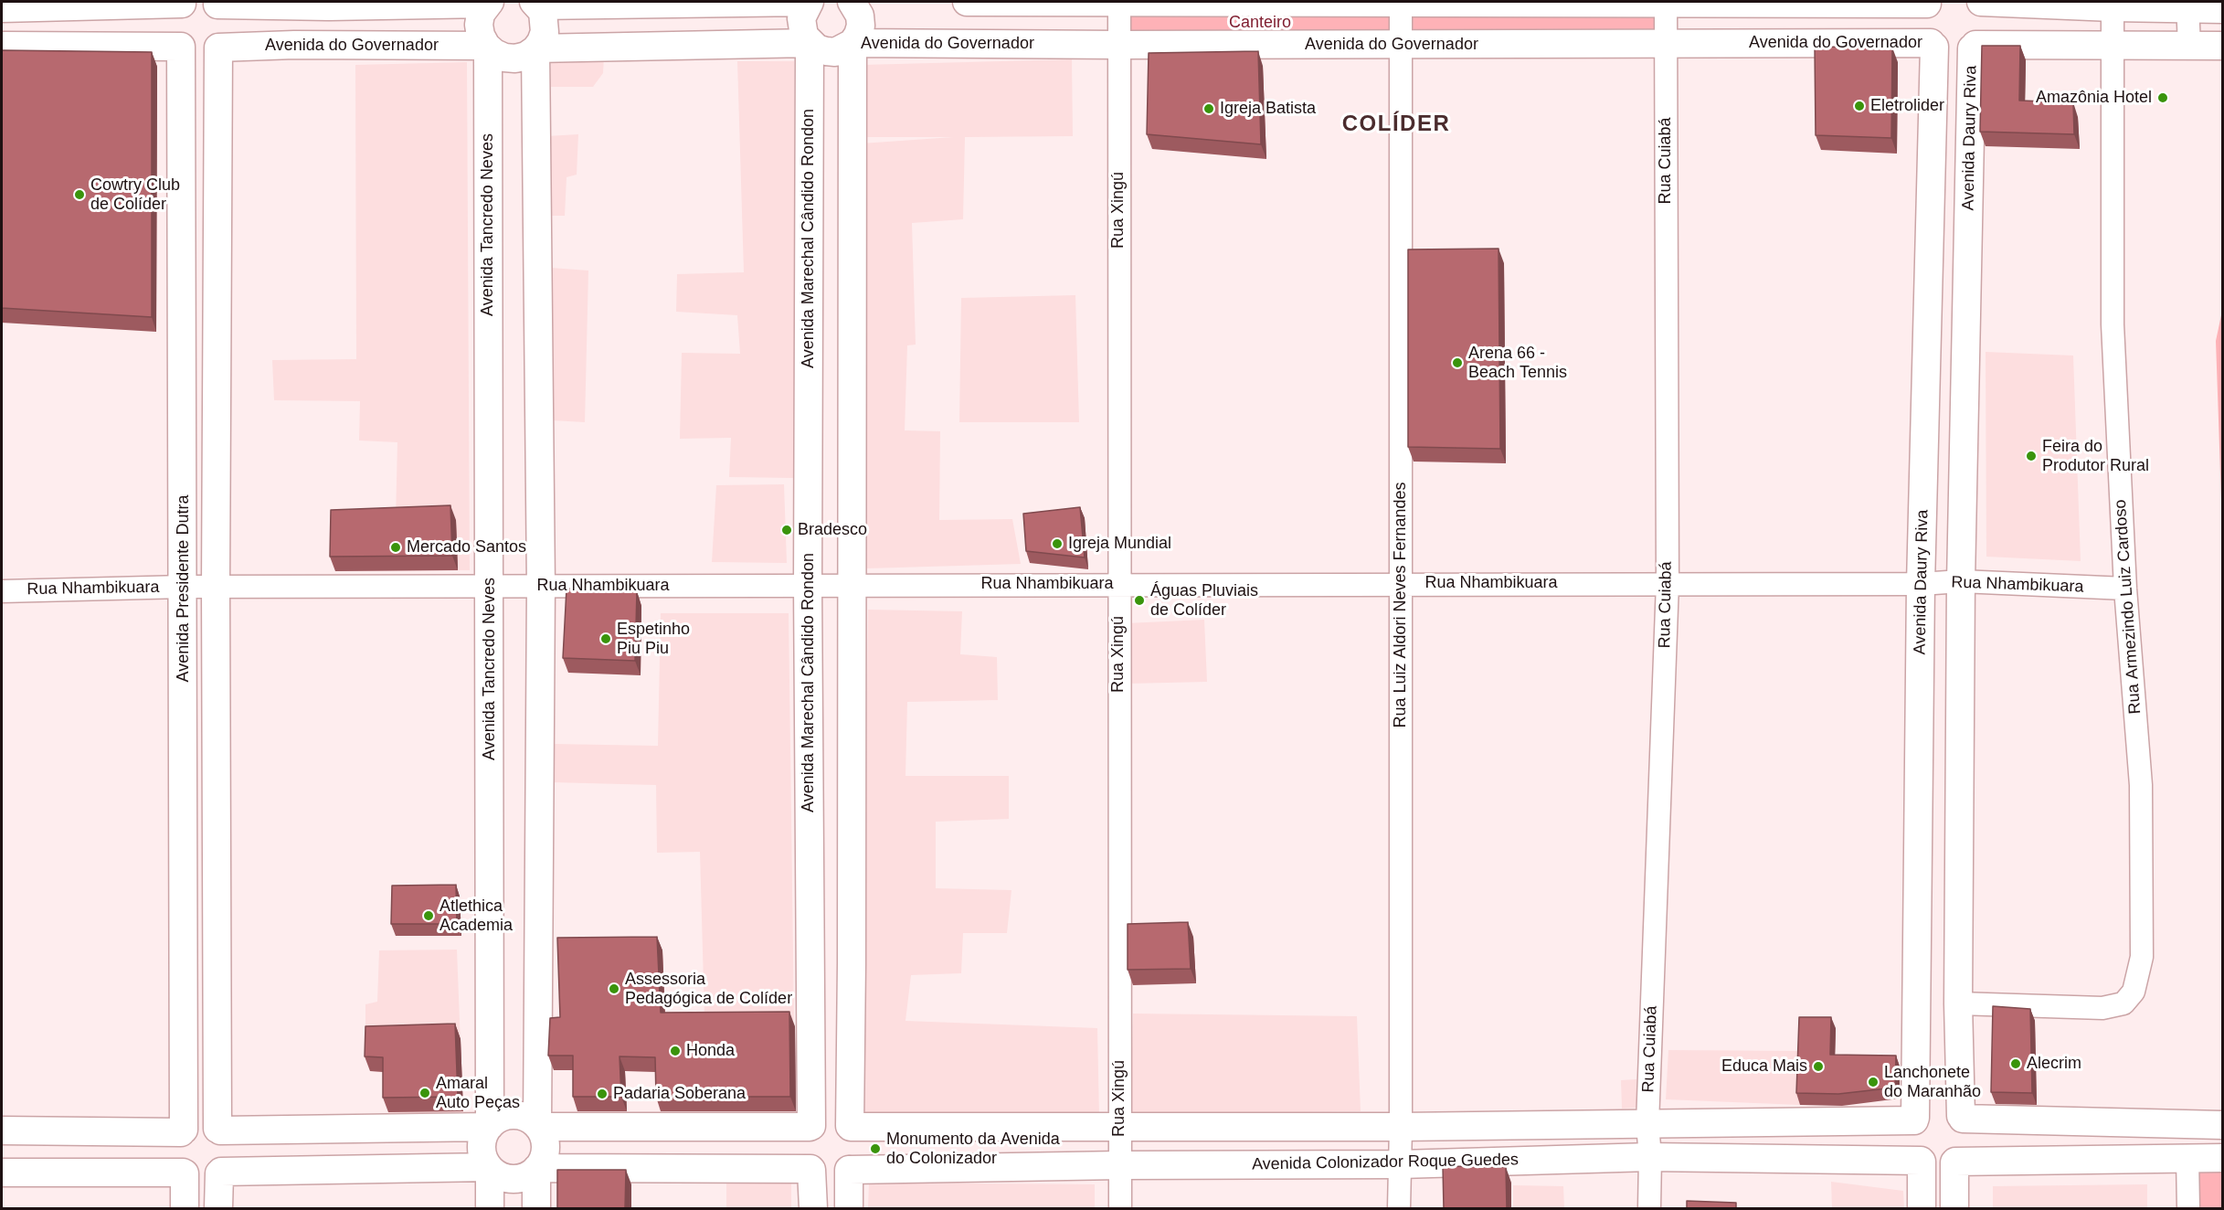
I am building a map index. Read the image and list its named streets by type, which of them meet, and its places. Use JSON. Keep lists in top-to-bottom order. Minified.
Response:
{"streets":{"street":["Avenida do Governador","Avenida Daury Riva","Rua Cuiabá","Rua Xingú","Avenida Tancredo Neves","Avenida Marechal Cândido Rondon","Rua Nhambikuara","Avenida Presidente Dutra","Rua Luiz Aldori Neves Fernandes","Rua Armezindo Luiz Cardoso","Avenida Colonizador Roque Guedes"]},"crossings":[["Avenida do Governador","Avenida Daury Riva"],["Avenida do Governador","Rua Cuiabá"],["Avenida do Governador","Rua Xingú"],["Avenida do Governador","Avenida Tancredo Neves"],["Avenida do Governador","Avenida Marechal Cândido Rondon"],["Avenida do Governador","Avenida Presidente Dutra"],["Avenida do Governador","Rua Luiz Aldori Neves Fernandes"],["Avenida Daury Riva","Rua Nhambikuara"],["Avenida Daury Riva","Rua Armezindo Luiz Cardoso"],["Avenida Daury Riva","Avenida Colonizador Roque Guedes"],["Rua Cuiabá","Rua Nhambikuara"],["Rua Cuiabá","Avenida Colonizador Roque Guedes"],["Rua Xingú","Rua Nhambikuara"],["Rua Xingú","Avenida Colonizador Roque Guedes"],["Avenida Tancredo Neves","Rua Nhambikuara"],["Avenida Marechal Cândido Rondon","Rua Nhambikuara"],["Avenida Marechal Cândido Rondon","Avenida Colonizador Roque Guedes"],["Rua Nhambikuara","Avenida Presidente Dutra"],["Rua Nhambikuara","Rua Luiz Aldori Neves Fernandes"],["Rua Nhambikuara","Rua Armezindo Luiz Cardoso"],["Rua Luiz Aldori Neves Fernandes","Avenida Colonizador Roque Guedes"]],"districts":["COLÍDER"],"parks":["Canteiro"],"places":["Amazônia Hotel","Eletrolider","Igreja Batista","Cowtry Club de Colíder","Arena 66 - Beach Tennis","Feira do Produtor Rural","Bradesco","Igreja Mundial","Mercado Santos","Águas Pluviais de Colíder","Espetinho Piu Piu","Atlethica Academia","Assessoria Pedagógica de Colíder","Honda","Alecrim","Educa Mais","Lanchonete do Maranhão","Amaral Auto Peças","Padaria Soberana","Monumento da Avenida do Colonizador"]}
